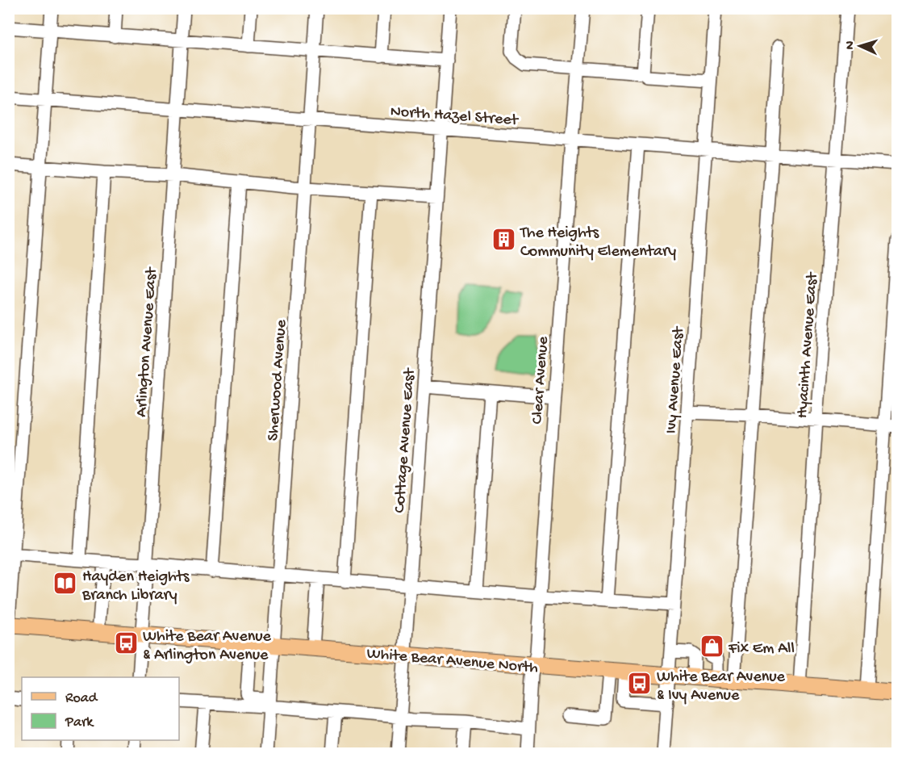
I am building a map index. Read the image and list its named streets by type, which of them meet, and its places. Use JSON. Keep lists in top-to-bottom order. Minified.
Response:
{"streets":{"main road":["White Bear Avenue North"],"street":["North Hazel Street","Arlington Avenue East","Hyacinth Avenue East","Sherwood Avenue","Clear Avenue","Ivy Avenue East","Cottage Avenue East"]},"crossings":[["North Hazel Street","Arlington Avenue East"],["North Hazel Street","Hyacinth Avenue East"],["North Hazel Street","Sherwood Avenue"],["North Hazel Street","Clear Avenue"],["North Hazel Street","Ivy Avenue East"],["North Hazel Street","Cottage Avenue East"],["Arlington Avenue East","White Bear Avenue North"],["Hyacinth Avenue East","White Bear Avenue North"],["Sherwood Avenue","White Bear Avenue North"],["Clear Avenue","White Bear Avenue North"],["Ivy Avenue East","White Bear Avenue North"],["Cottage Avenue East","White Bear Avenue North"]],"places":{"building":["The Heights Community Elementary"],"library":["Hayden Heights Branch Library"],"bus stop":["White Bear Avenue & Arlington Avenue","White Bear Avenue & Ivy Avenue"],"shop":["Fix Em All"]},"legend":["Road","Park"],"north":"left"}
